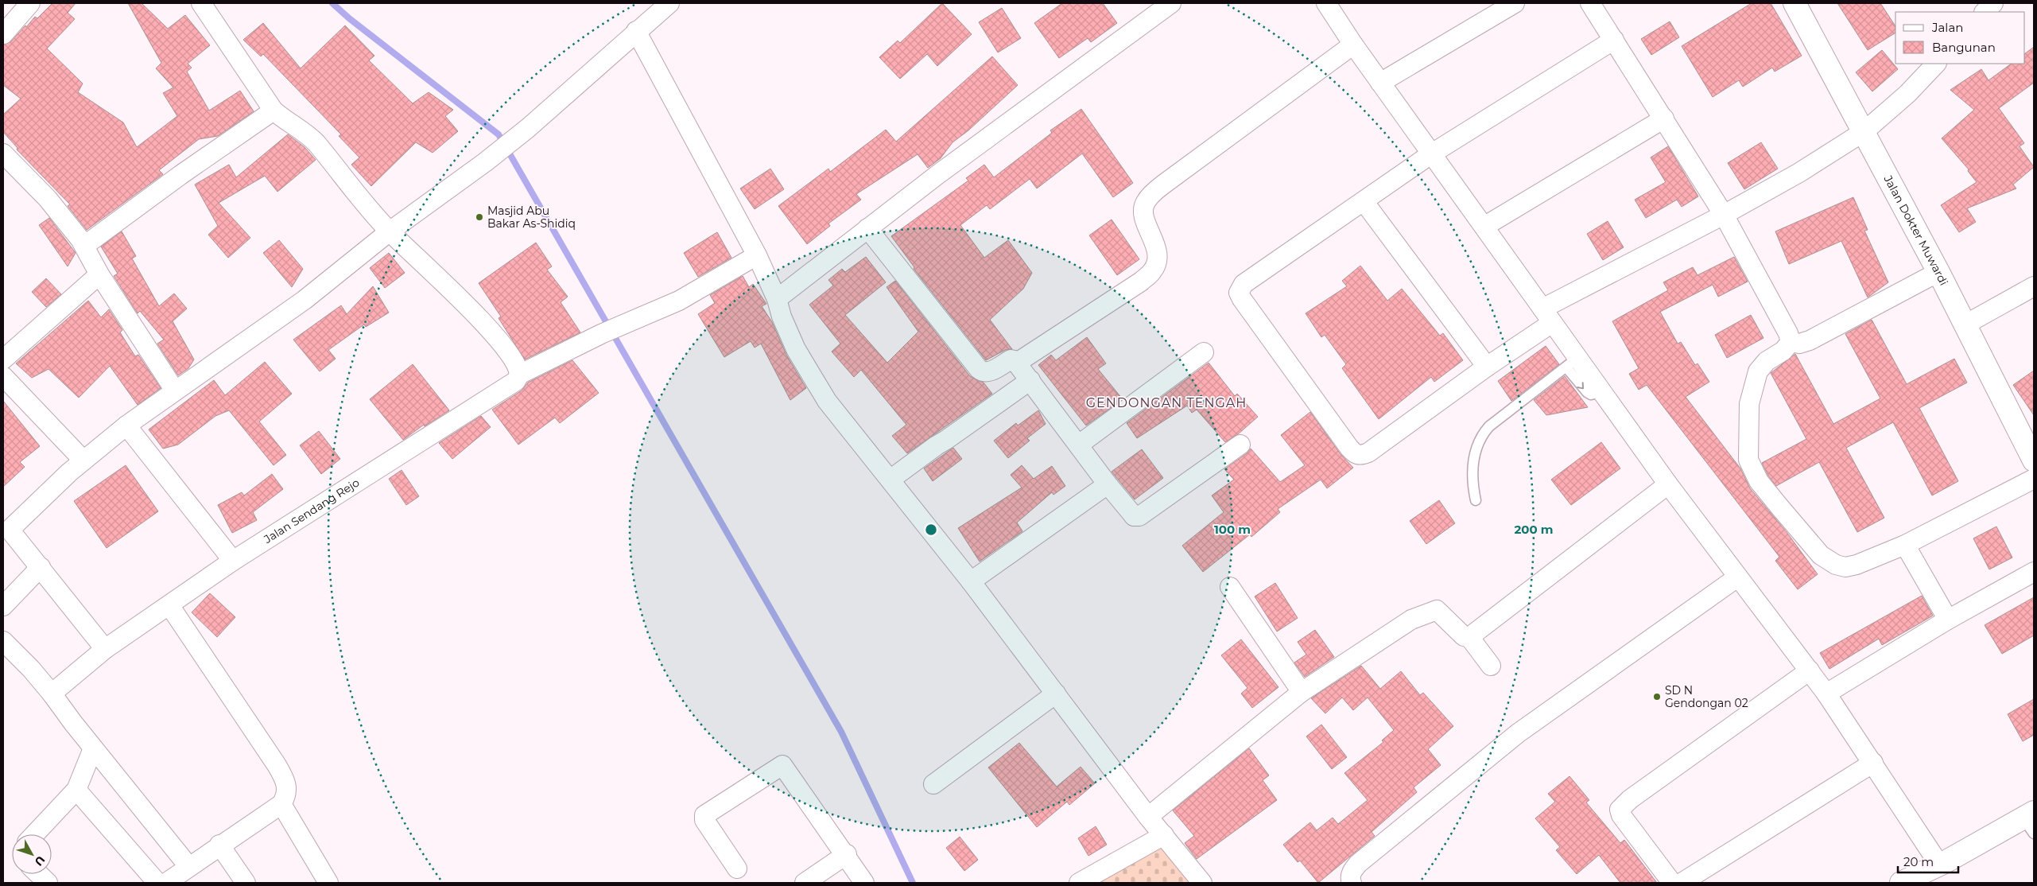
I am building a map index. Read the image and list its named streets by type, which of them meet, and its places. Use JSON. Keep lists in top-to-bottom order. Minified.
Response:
{"streets":{"street":["Jalan Dokter Muwardi","Jalan Sendang Rejo"]},"districts":["GENDONGAN TENGAH"],"places":["Masjid Abu Bakar As-Shidiq","SD N Gendongan 02"],"legend":["Jalan","Bangunan"],"scale_bar":"20 m","north":"bottom right","rings":["100 m","200 m"]}
